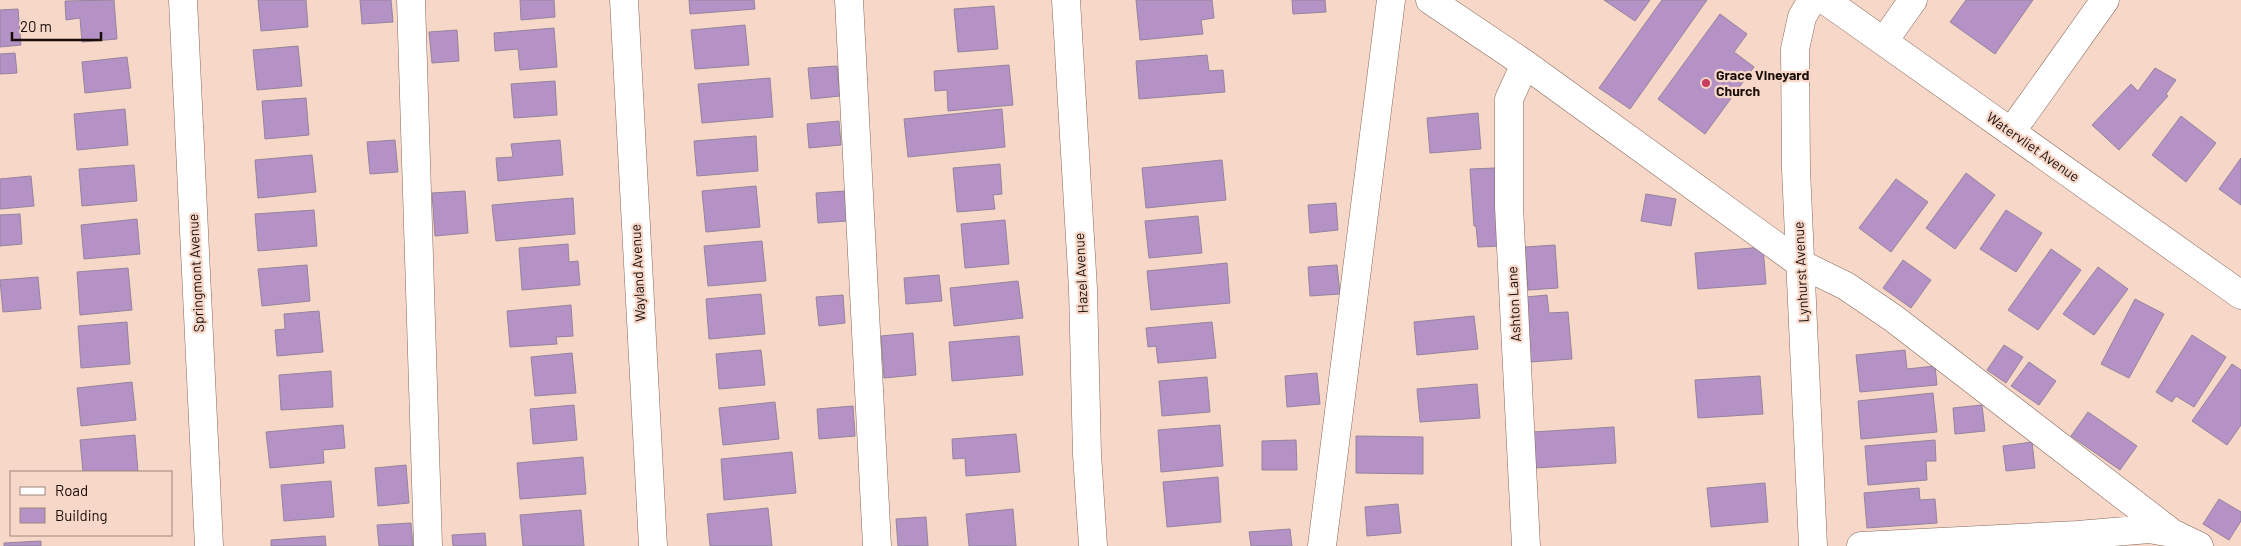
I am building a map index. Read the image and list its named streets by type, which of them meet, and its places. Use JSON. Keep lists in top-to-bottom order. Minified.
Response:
{"streets":{"street":["Watervliet Avenue","Lynhurst Avenue","Springmont Avenue","Wayland Avenue","Hazel Avenue","Ashton Lane"]},"places":["Grace Vineyard Church"],"legend":["Road","Building"],"scale_bar":"20 m"}
